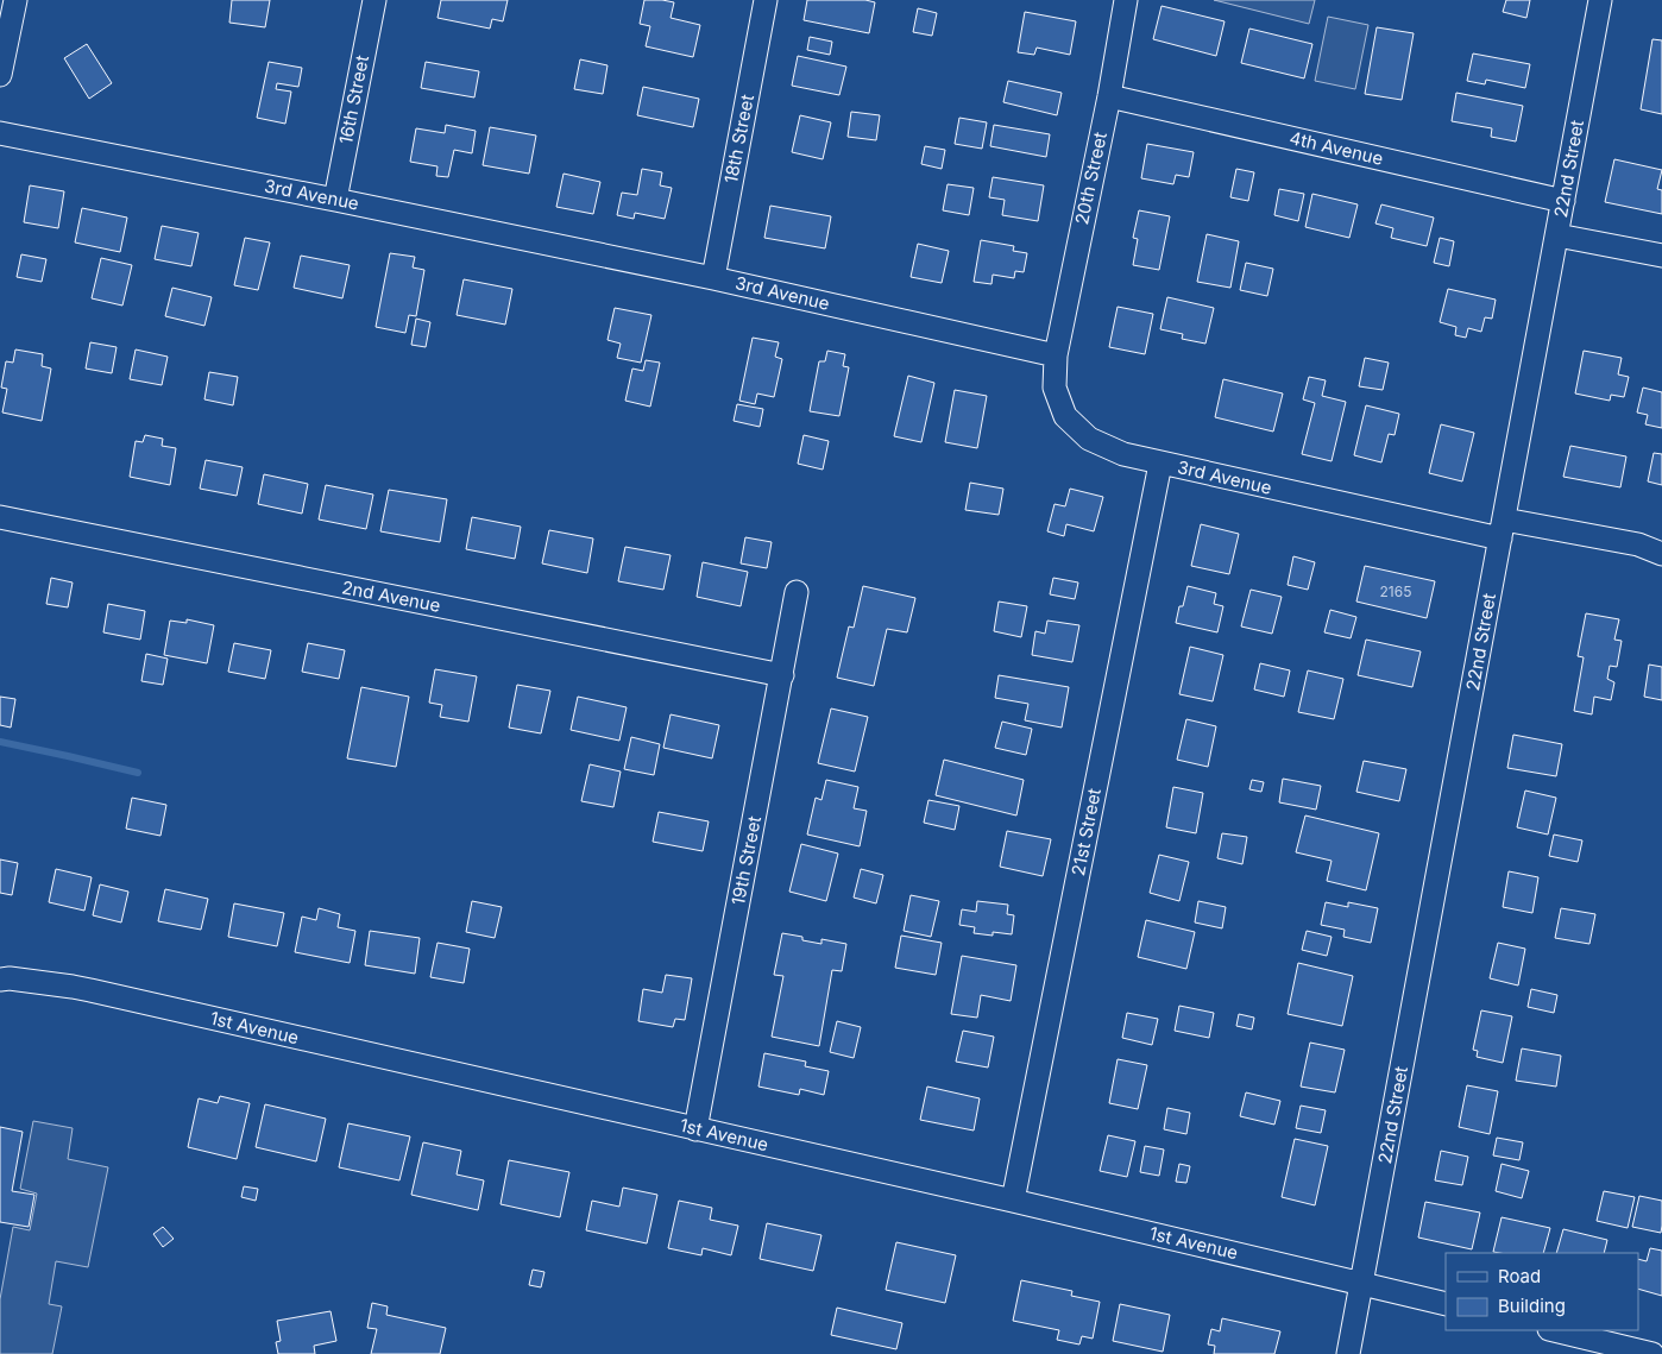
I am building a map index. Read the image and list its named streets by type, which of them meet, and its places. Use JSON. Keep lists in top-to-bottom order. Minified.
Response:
{"streets":{"street":["16th Street","18th Street","4th Avenue","22nd Street","20th Street","3rd Avenue","2nd Avenue","21st Street","19th Street","1st Avenue"]},"crossings":[["16th Street","3rd Avenue"],["18th Street","3rd Avenue"],["4th Avenue","22nd Street"],["4th Avenue","20th Street"],["22nd Street","3rd Avenue"],["22nd Street","1st Avenue"],["20th Street","3rd Avenue"],["3rd Avenue","21st Street"],["2nd Avenue","19th Street"],["21st Street","1st Avenue"],["19th Street","1st Avenue"]],"house_numbers":["2165"],"legend":["Road","Building"]}
